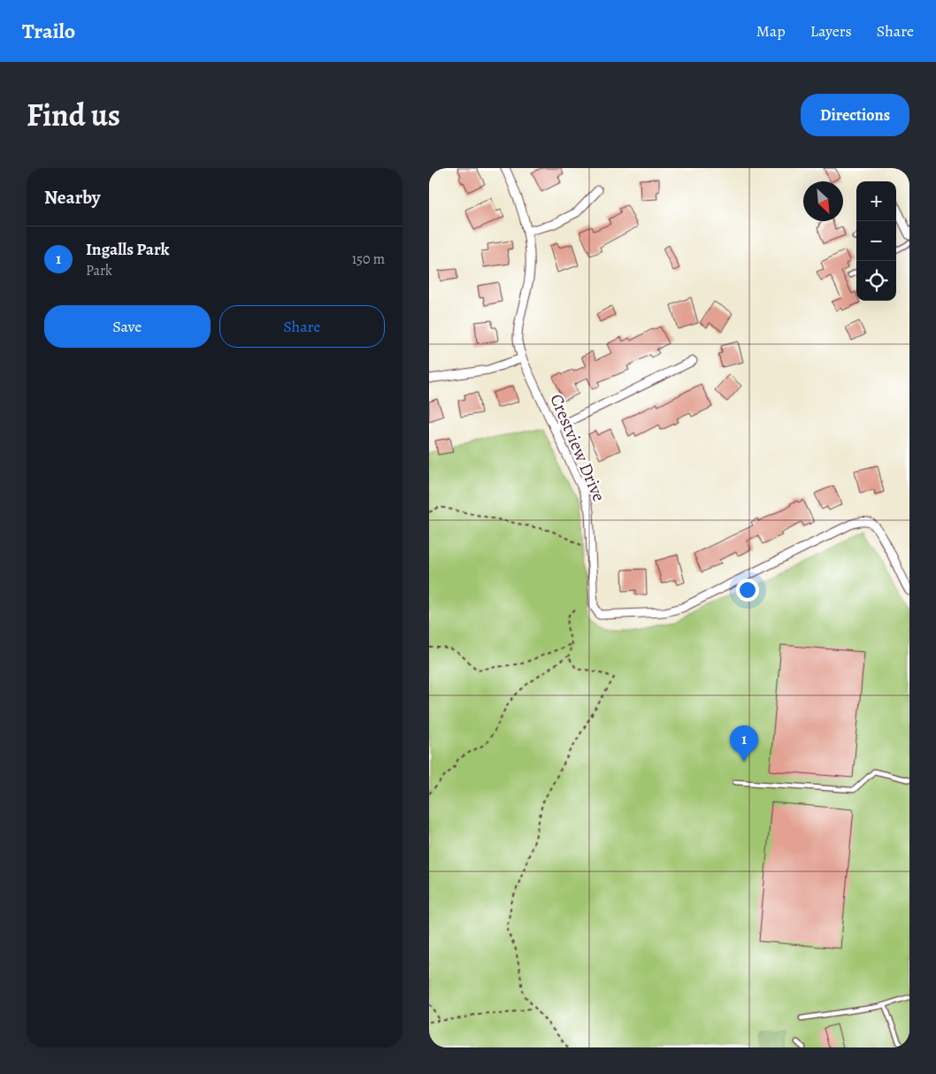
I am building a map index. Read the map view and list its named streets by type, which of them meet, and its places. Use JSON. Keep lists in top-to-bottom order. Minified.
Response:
{"streets":{"street":["Crestview Drive"]},"north":"bottom right","page":{"header":"Trailo","nav":["Map","Layers","Share"],"title":"Find us","buttons":["Directions",["Save","Share"]],"heading":"Nearby","map_buttons":["+","−"],"list":[{"mark":"1","name":"Ingalls Park","note":"Park","value":"150 m"}],"pins":"1"}}
